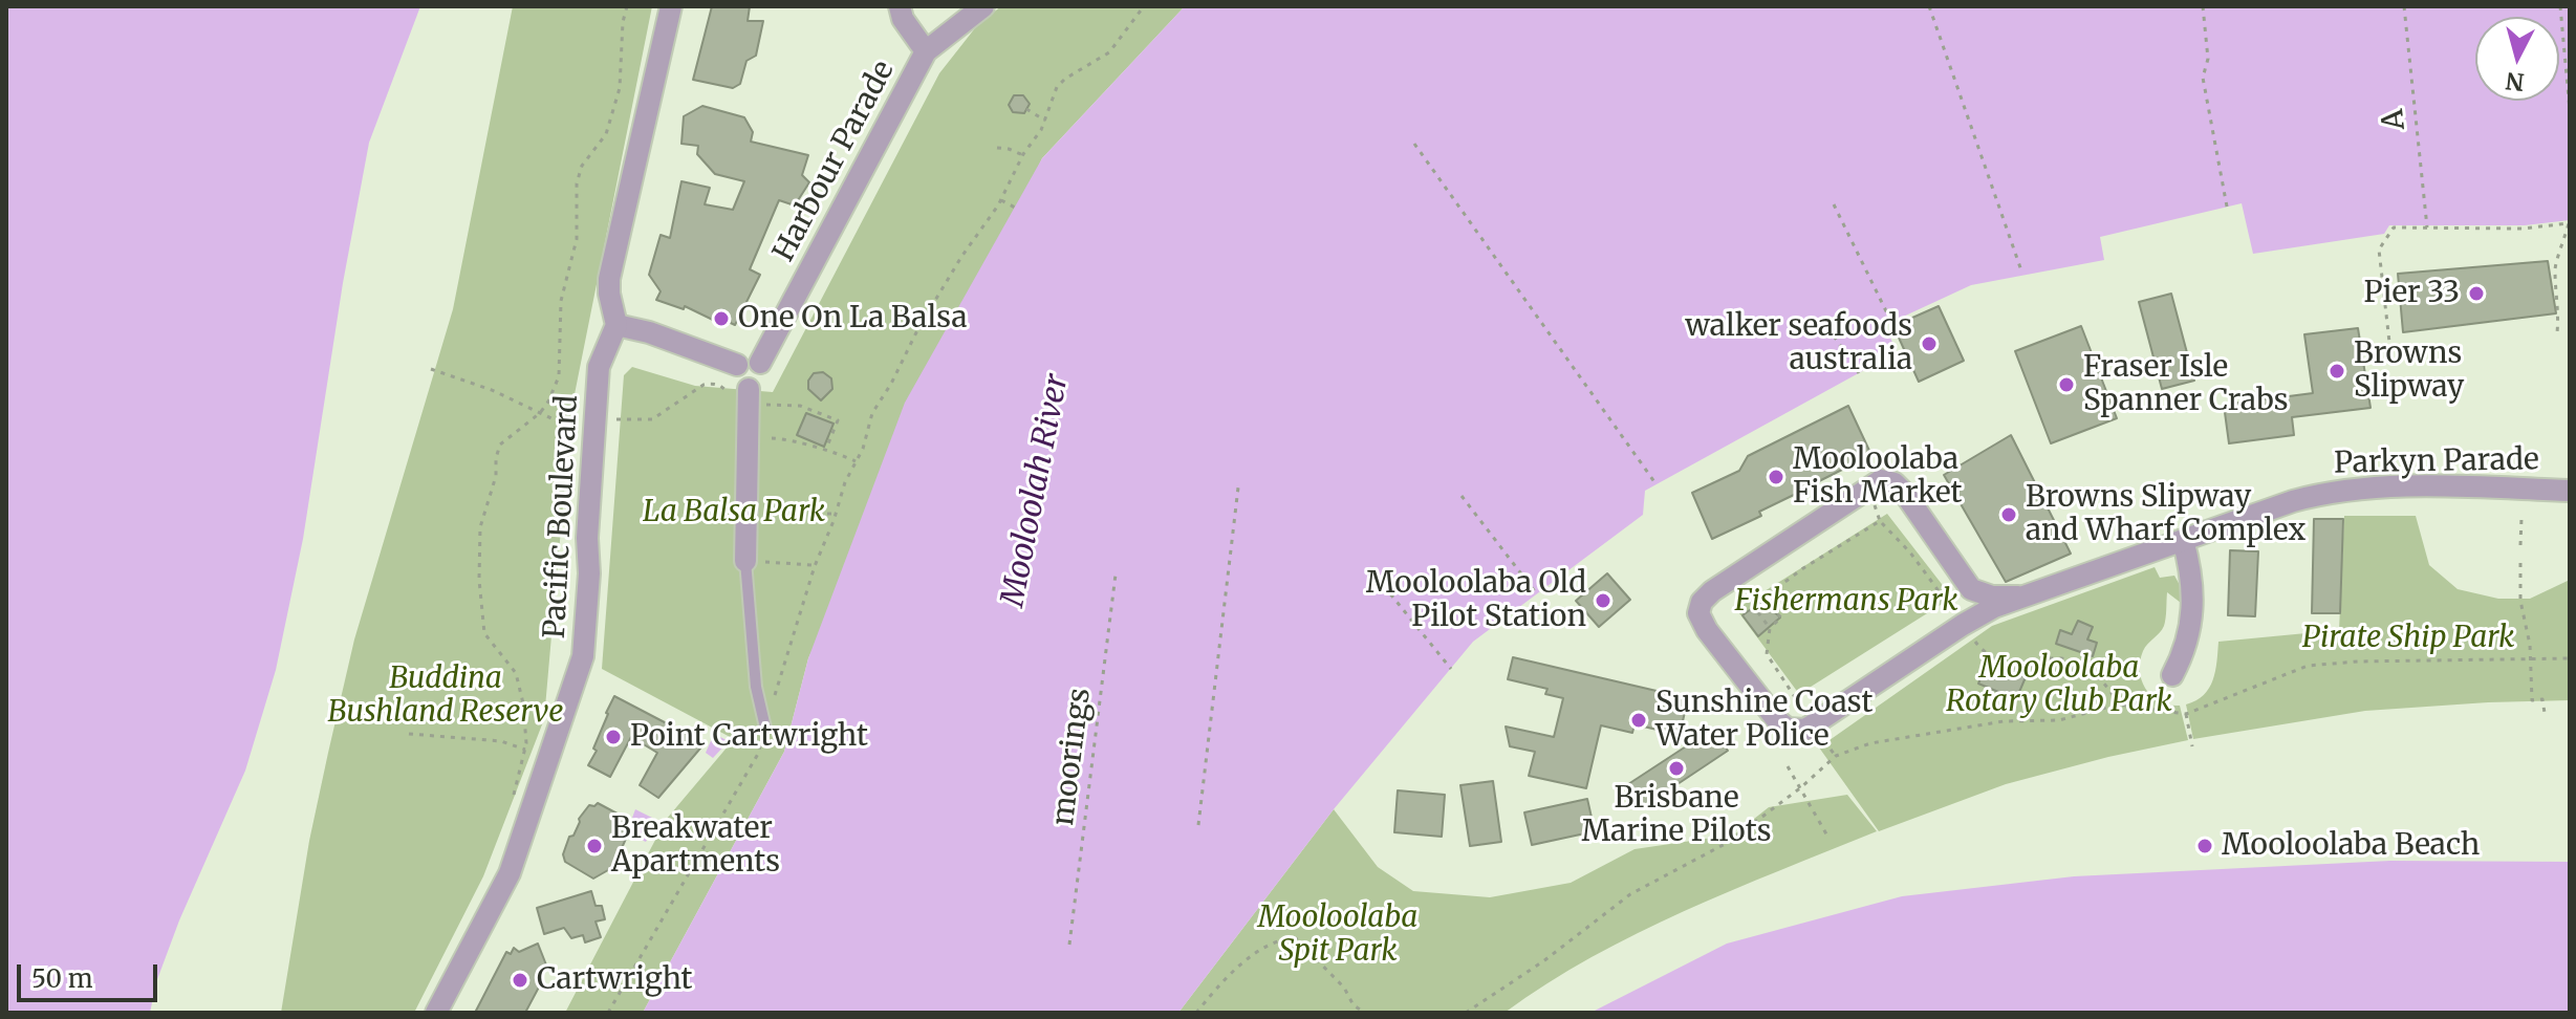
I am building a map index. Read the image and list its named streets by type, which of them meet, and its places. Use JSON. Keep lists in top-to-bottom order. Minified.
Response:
{"streets":{"street":["Harbour Parade","Parkyn Parade","Pacific Boulevard"],"path":["A","moorings"]},"water":["Mooloolah River"],"parks":["La Balsa Park","Fishermans Park","Pirate Ship Park","Mooloolaba Rotary Club Park","Buddina Bushland Reserve","Mooloolaba Spit Park"],"places":["Pier 33","One On La Balsa","walker seafoods australia","Browns Slipway","Fraser Isle Spanner Crabs","Mooloolaba Fish Market","Browns Slipway and Wharf Complex","Mooloolaba Old Pilot Station","Sunshine Coast Water Police","Point Cartwright","Brisbane Marine Pilots","Breakwater Apartments","Mooloolaba Beach","Cartwright"],"scale_bar":"50 m","north":"bottom"}
